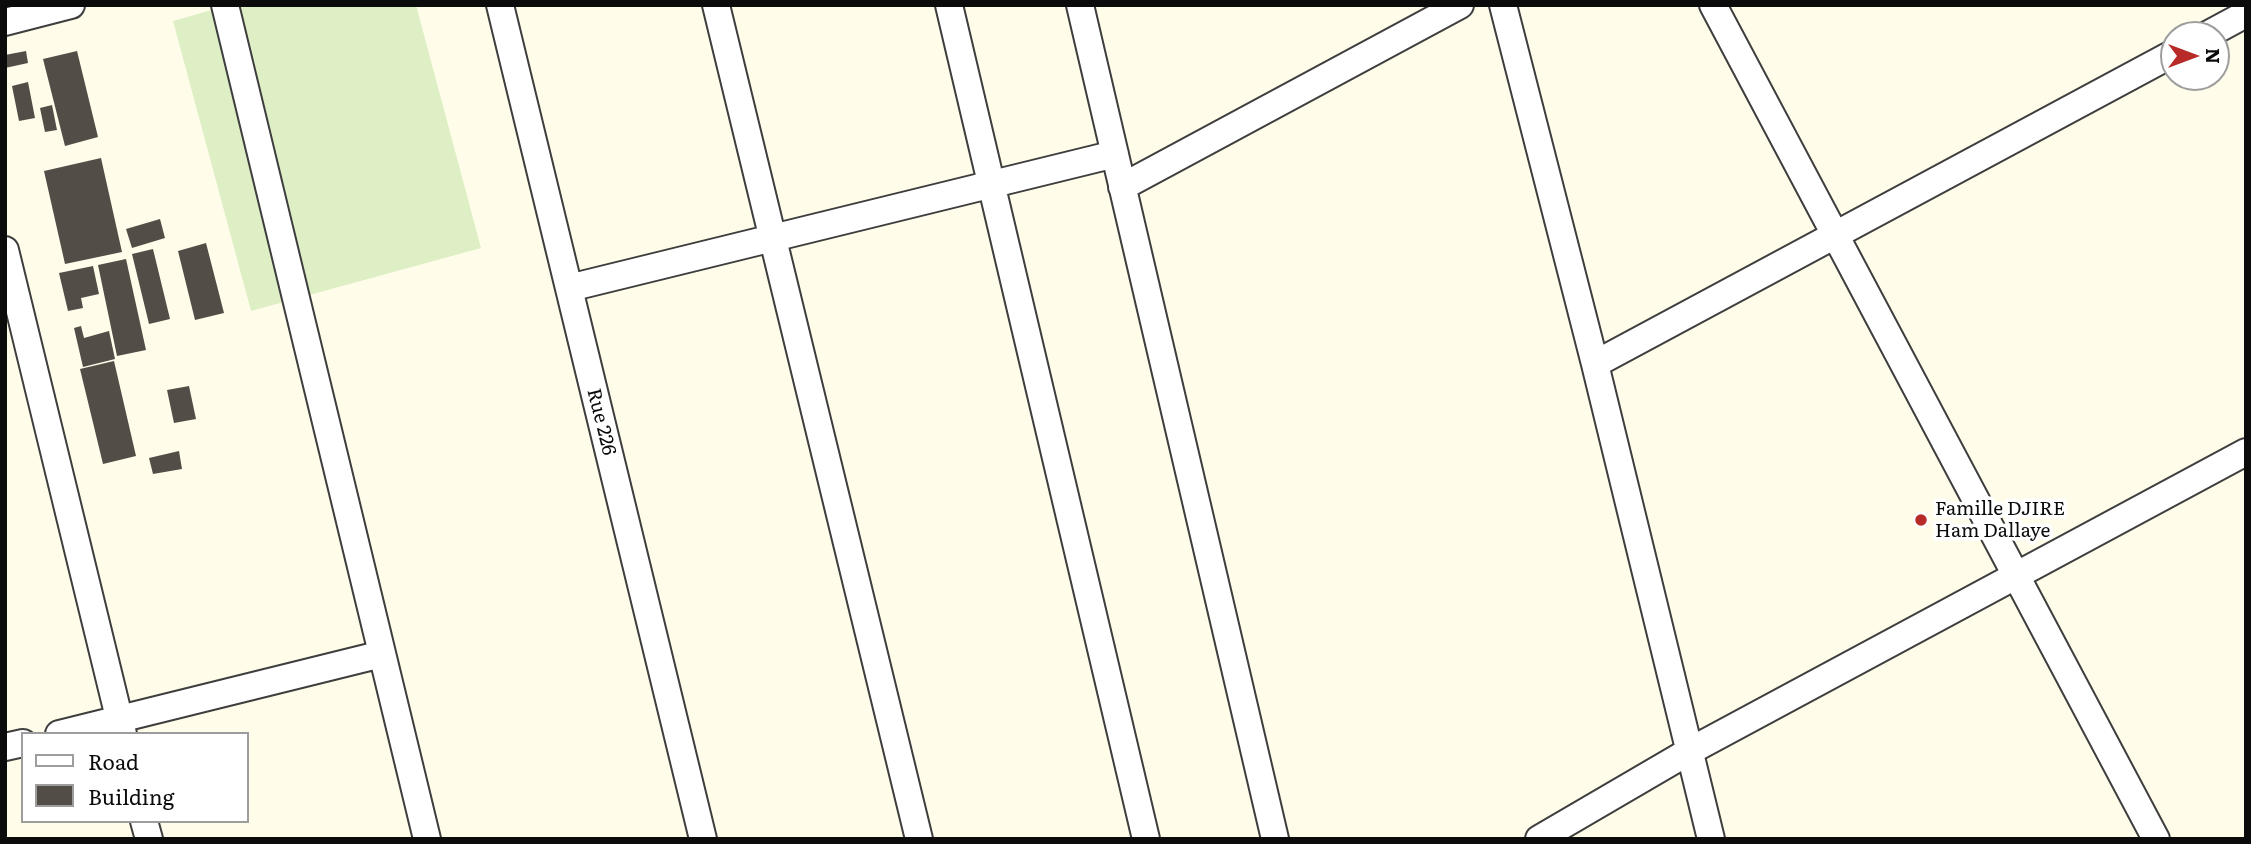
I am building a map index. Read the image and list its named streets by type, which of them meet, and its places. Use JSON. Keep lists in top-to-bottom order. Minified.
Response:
{"streets":{"street":["Rue 226"]},"places":["Famille DJIRE Ham Dallaye"],"legend":["Road","Building"],"north":"right"}
